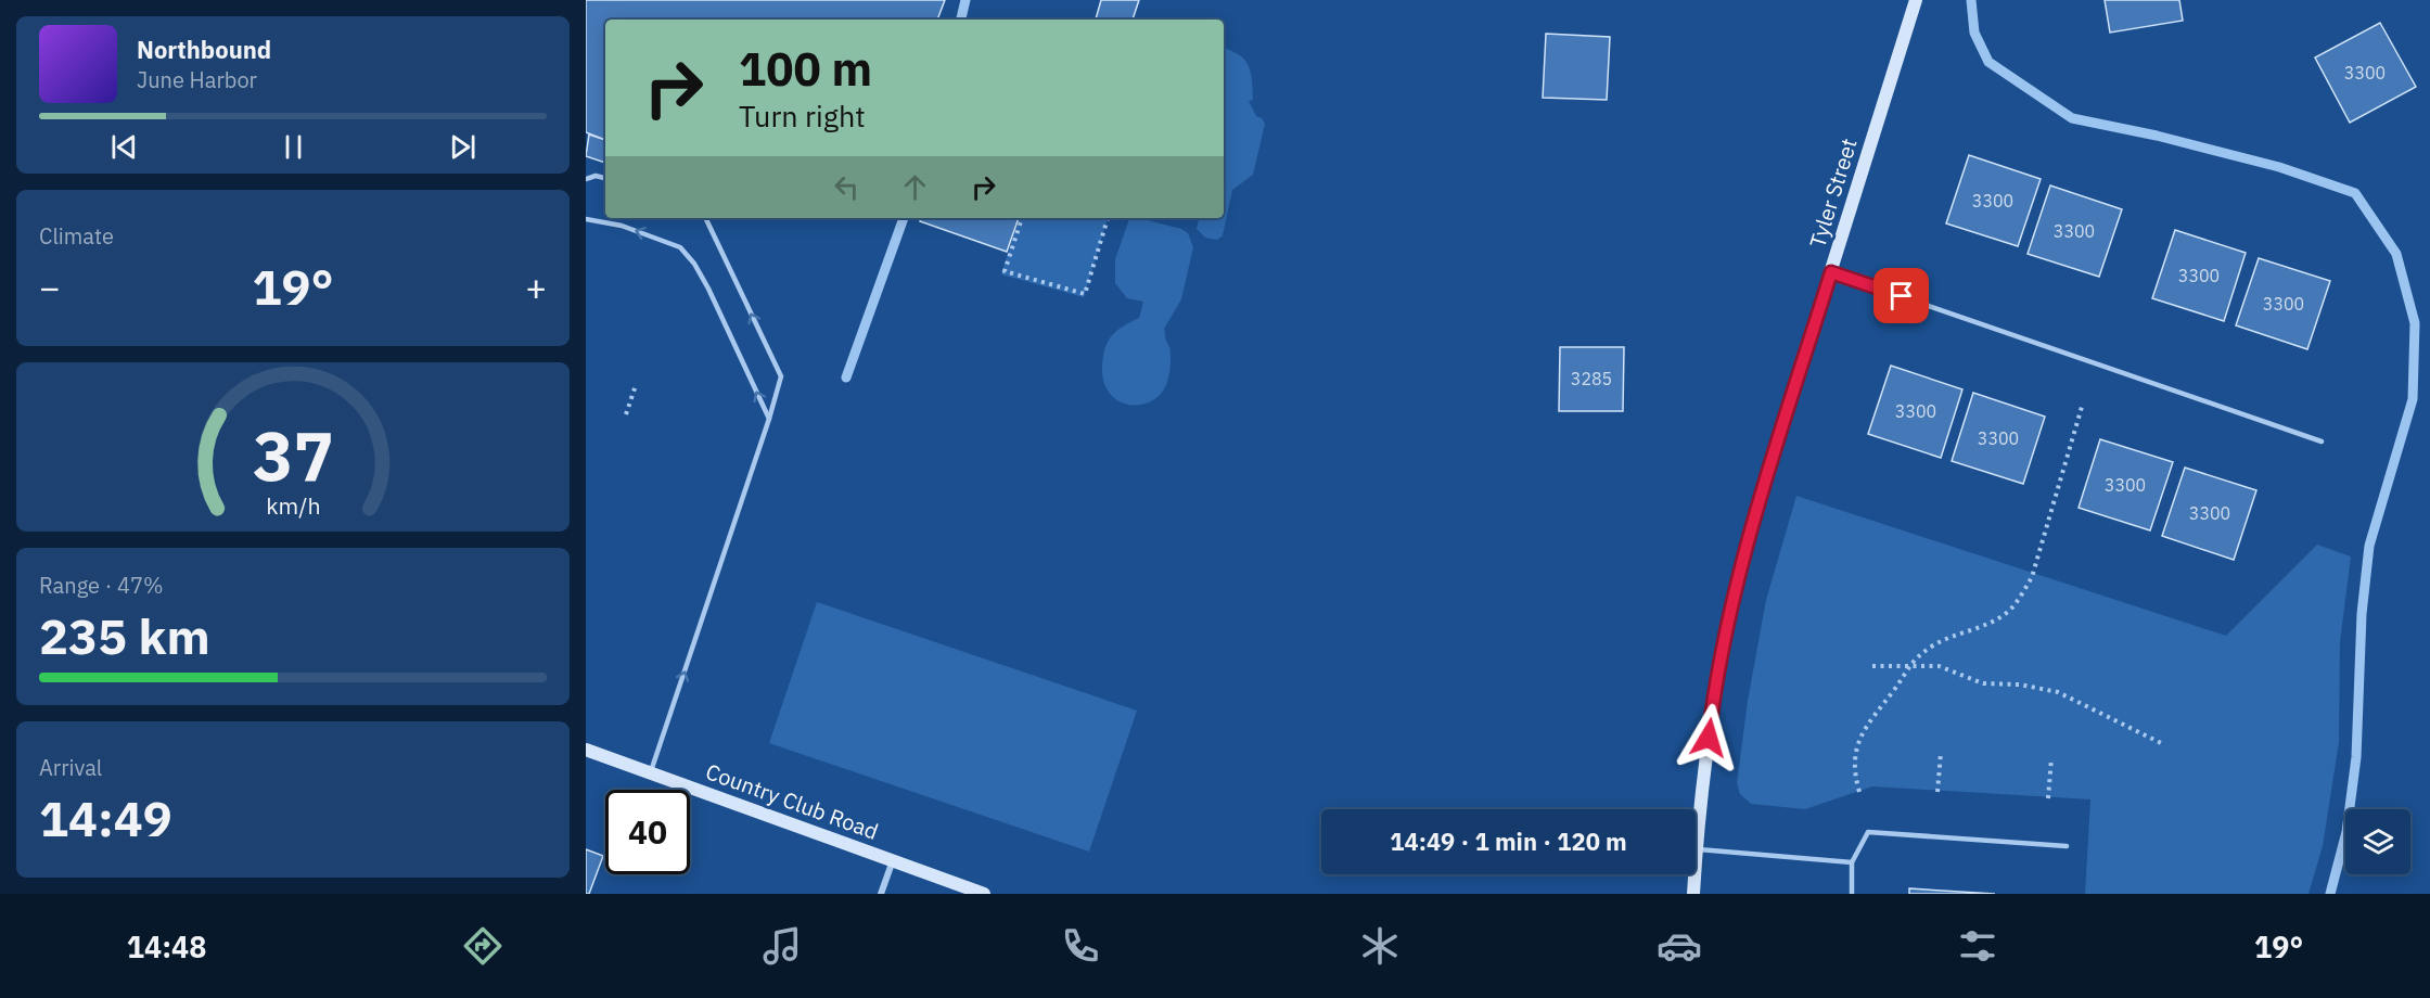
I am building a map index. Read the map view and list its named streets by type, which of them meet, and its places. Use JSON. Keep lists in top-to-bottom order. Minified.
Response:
{"streets":{"street":["Tyler Street","Country Club Road"]},"house_numbers":["3300","3300","3300","3300","3300","3285","3300","3300","3300","3300"],"page":{"turn":["100 m","Turn right"],"song":["Northbound","June Harbor"],"tile":["Climate",["Range · 47%","235 km"],["Arrival","14:49"]],"heat":["−","19°","+"],"limit":"40","trip":"14:49 · 1 min · 120 m","tabs":["14:48","19°"],"gauge":["37","km/h"]}}
